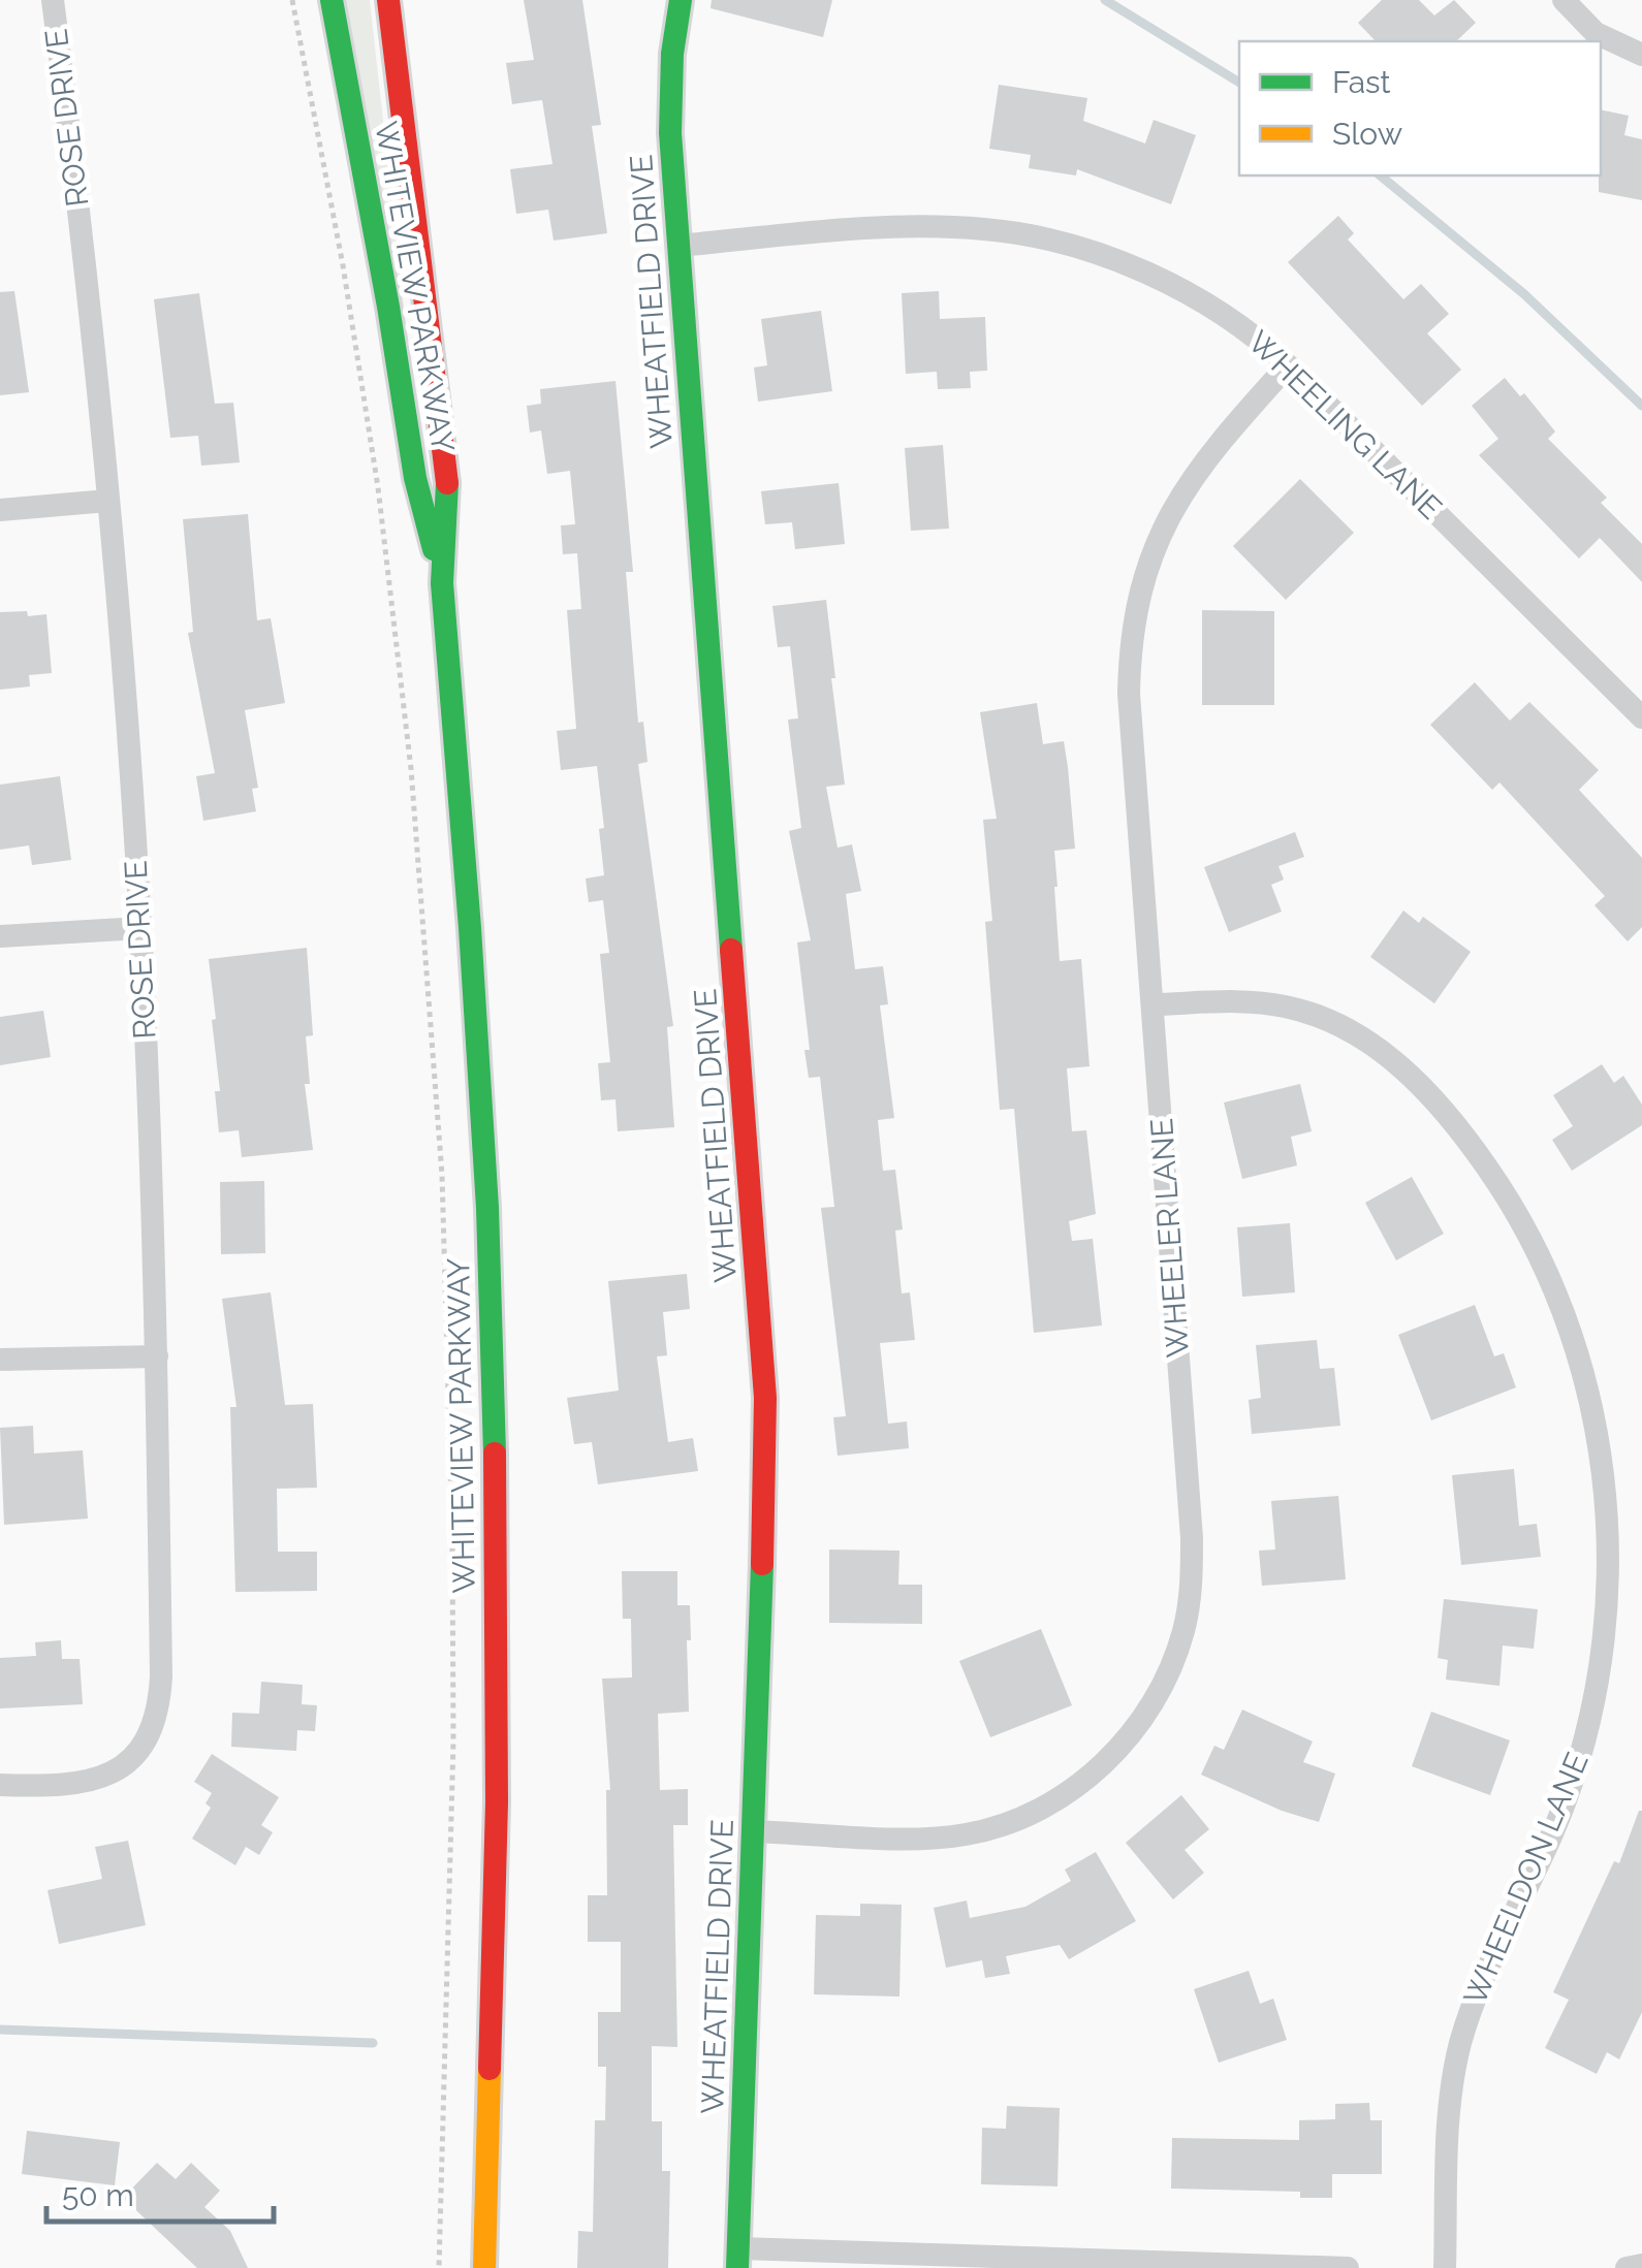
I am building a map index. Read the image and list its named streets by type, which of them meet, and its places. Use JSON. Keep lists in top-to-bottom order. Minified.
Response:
{"streets":{"street":["ROSE DRIVE","WHITEVIEW PARKWAY","WHEATFIELD DRIVE","WHEELING LANE","WHEELER LANE","WHEELDON LANE"]},"crossings":[["WHEATFIELD DRIVE","WHEELING LANE"],["WHEATFIELD DRIVE","WHEELER LANE"],["WHEELING LANE","WHEELER LANE"],["WHEELER LANE","WHEELDON LANE"]],"legend":["Fast","Slow"],"scale_bar":"50 m"}
